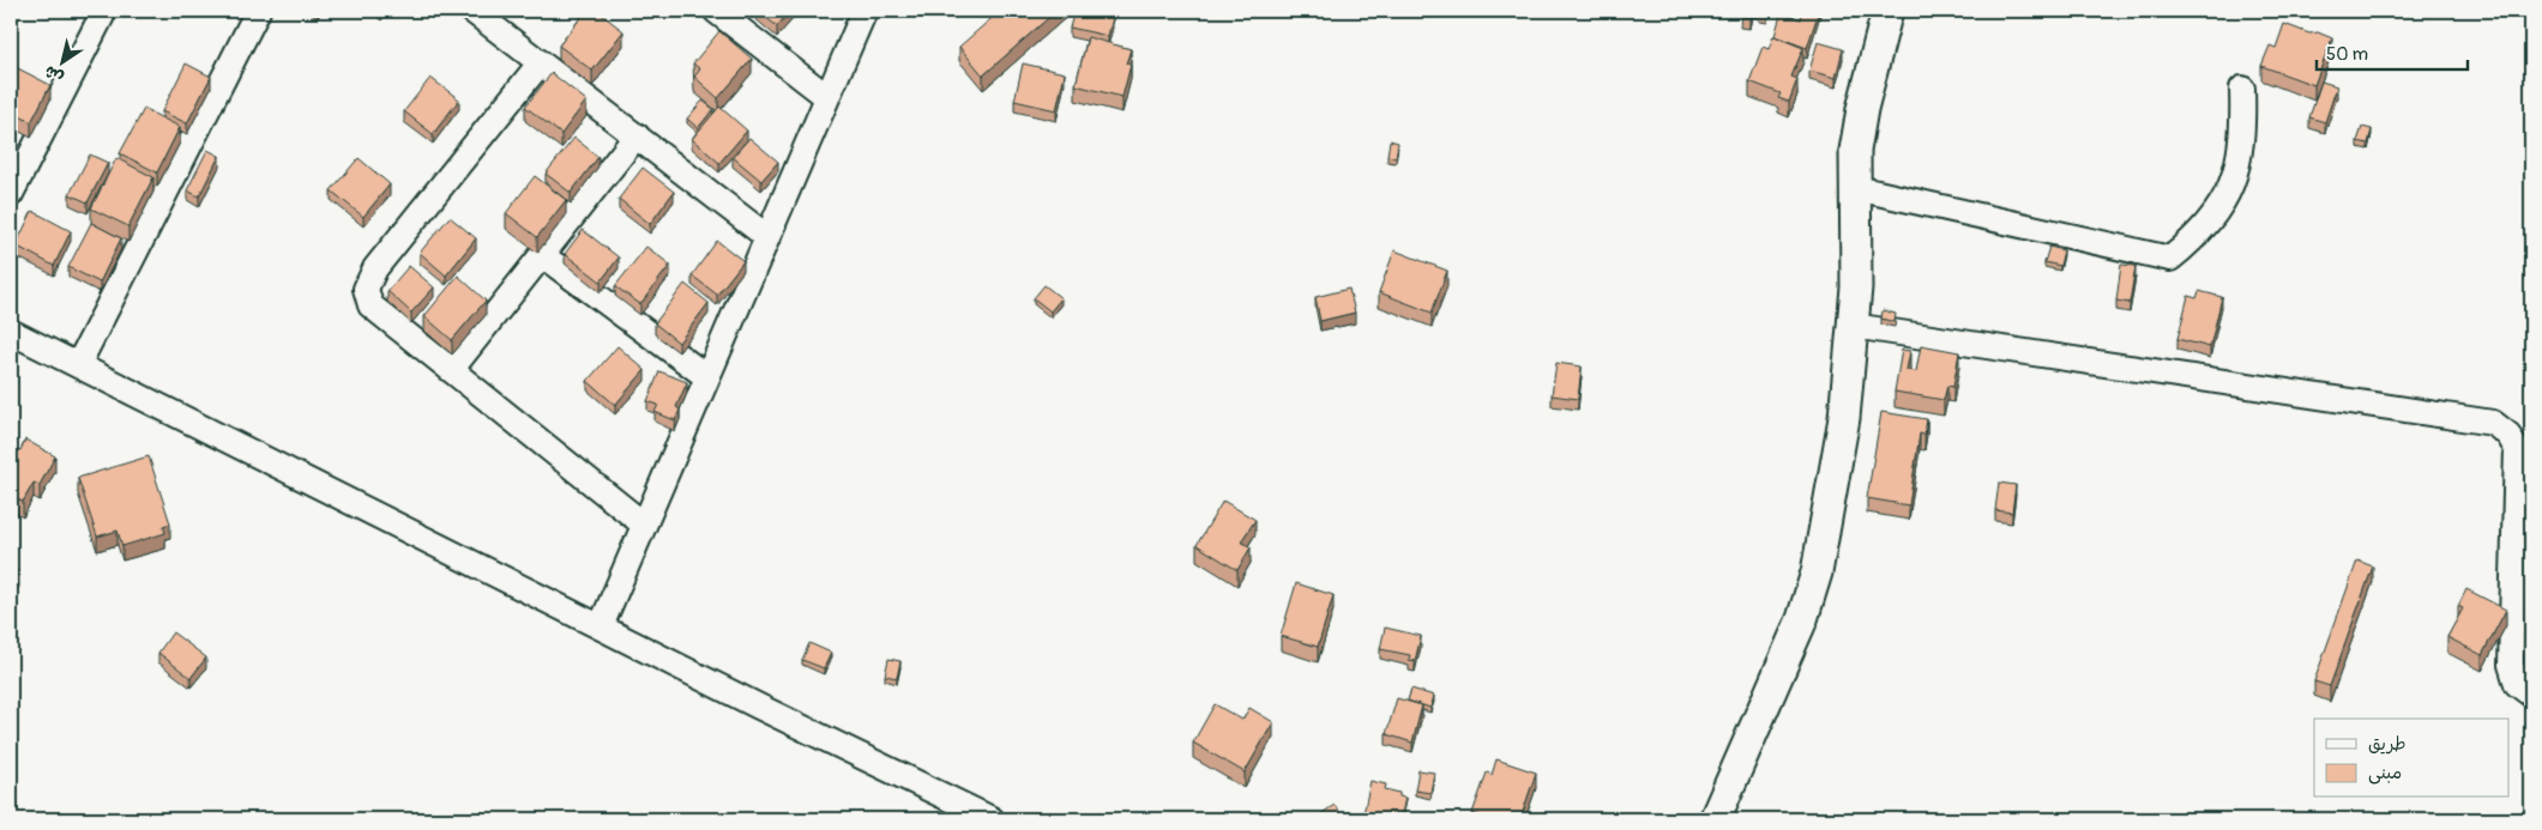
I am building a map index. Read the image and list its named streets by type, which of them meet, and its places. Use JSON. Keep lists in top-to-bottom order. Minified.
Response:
{"legend":["طريق","مبنى"],"scale_bar":"50 m","north":"bottom left"}
